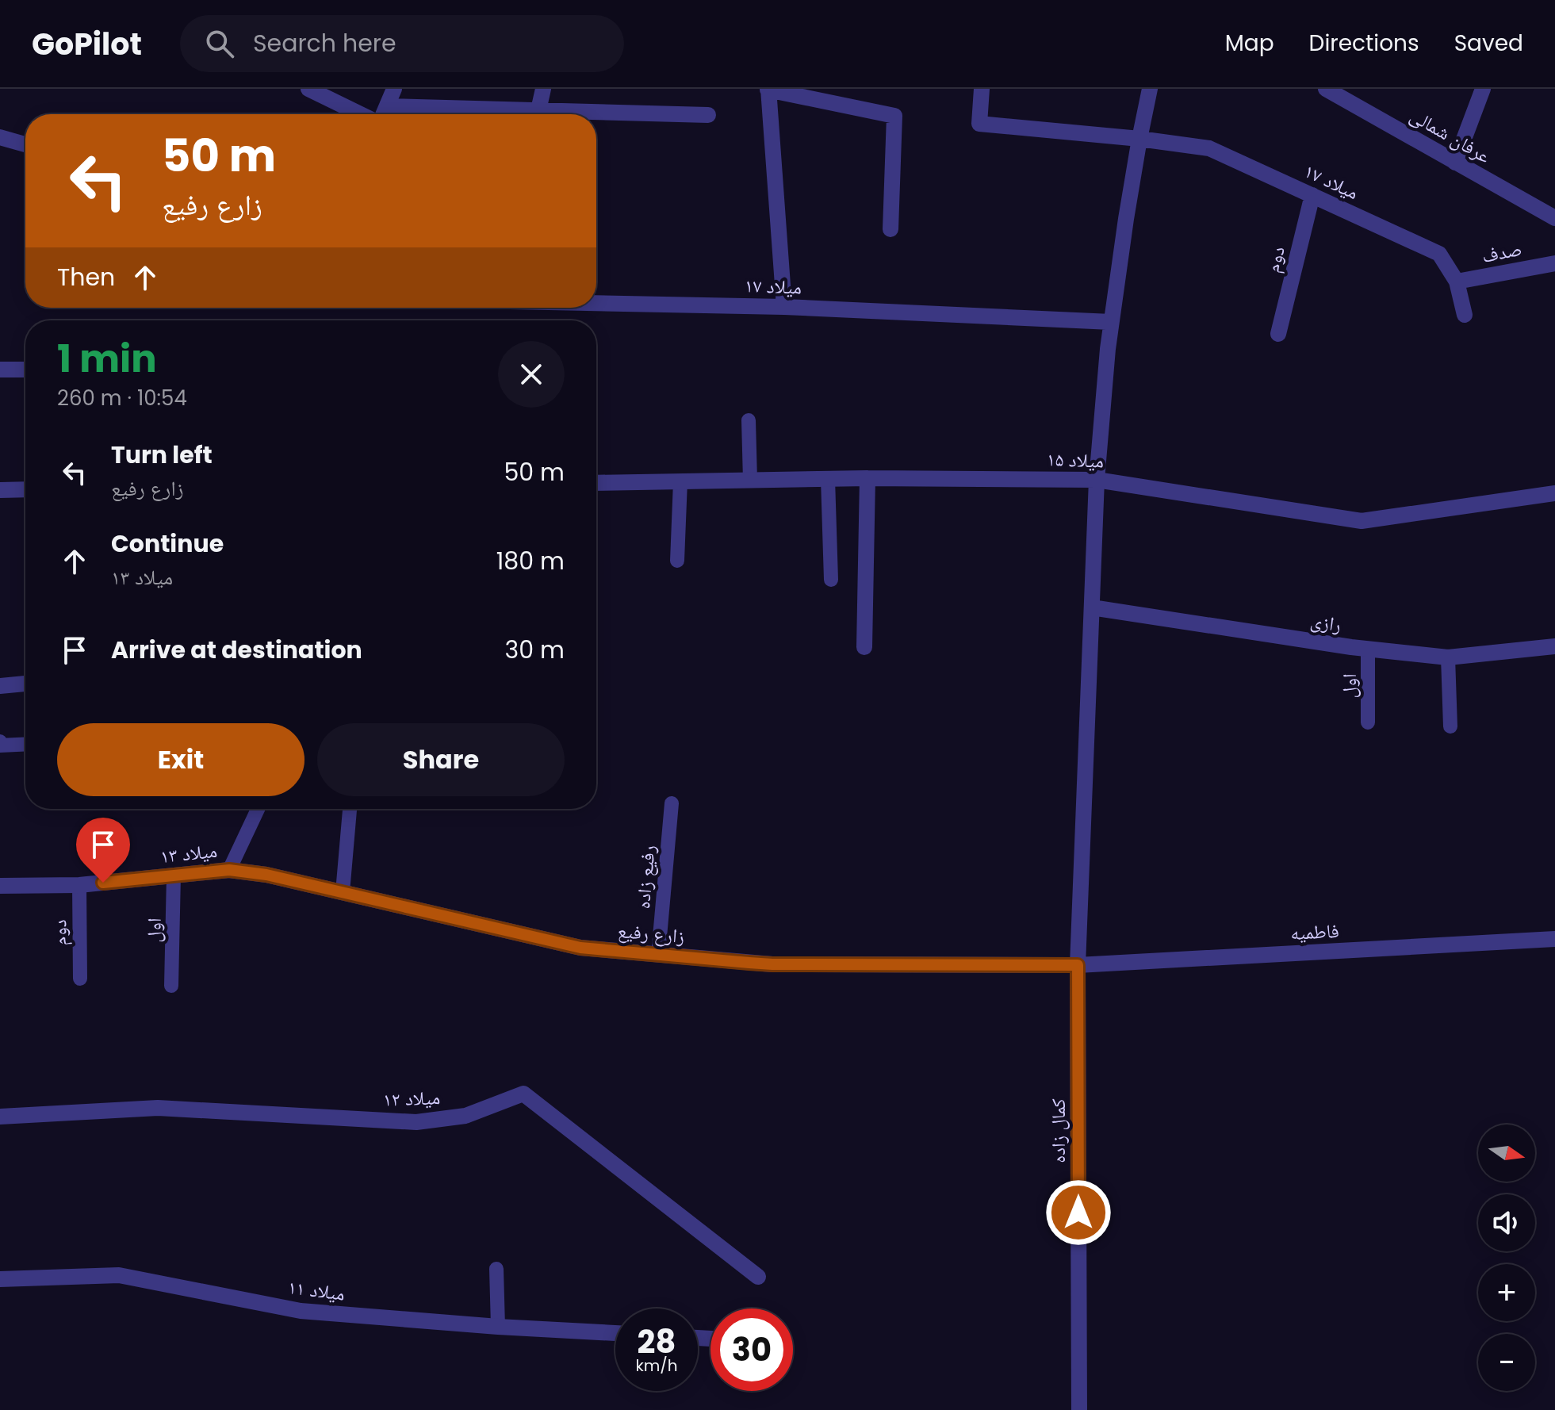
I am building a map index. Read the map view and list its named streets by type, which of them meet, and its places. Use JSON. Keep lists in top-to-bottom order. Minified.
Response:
{"streets":{"street":["عرفان شمالی","میلاد ۱۷","صدف","دوم","میلاد ۱۵","رازی","میلاد ۱۳","فاطمیه","زارع رفیع","میلاد ۱۲","کمال زاده","میلاد ۱۱"],"lane":["اول","رفیع زاده"]},"crossings":[["میلاد ۱۷","صدف"],["میلاد ۱۷","دوم"],["میلاد ۱۷","کمال زاده"],["دوم","میلاد ۱۳"],["میلاد ۱۵","کمال زاده"],["رازی","اول"],["رازی","کمال زاده"],["اول","میلاد ۱۳"],["میلاد ۱۳","زارع رفیع"],["رفیع زاده","زارع رفیع"],["فاطمیه","زارع رفیع"],["فاطمیه","کمال زاده"],["زارع رفیع","کمال زاده"]],"north":"right","page":{"header":"GoPilot","search":"Search here","nav":["Map","Directions","Saved"],"turn":["50 m","زارع رفیع"],"then":"Then","heading":["1 min","260 m · 10:54"],"list":[{"name":"Turn left","note":"زارع رفیع","value":"50 m"},{"name":"Continue","note":"میلاد ۱۳","value":"180 m"},{"name":"Arrive at destination","value":"30 m"}],"buttons":["Exit","Share"],"map_buttons":["+","−"],"speed":"28 km/h","limit":"30"}}
